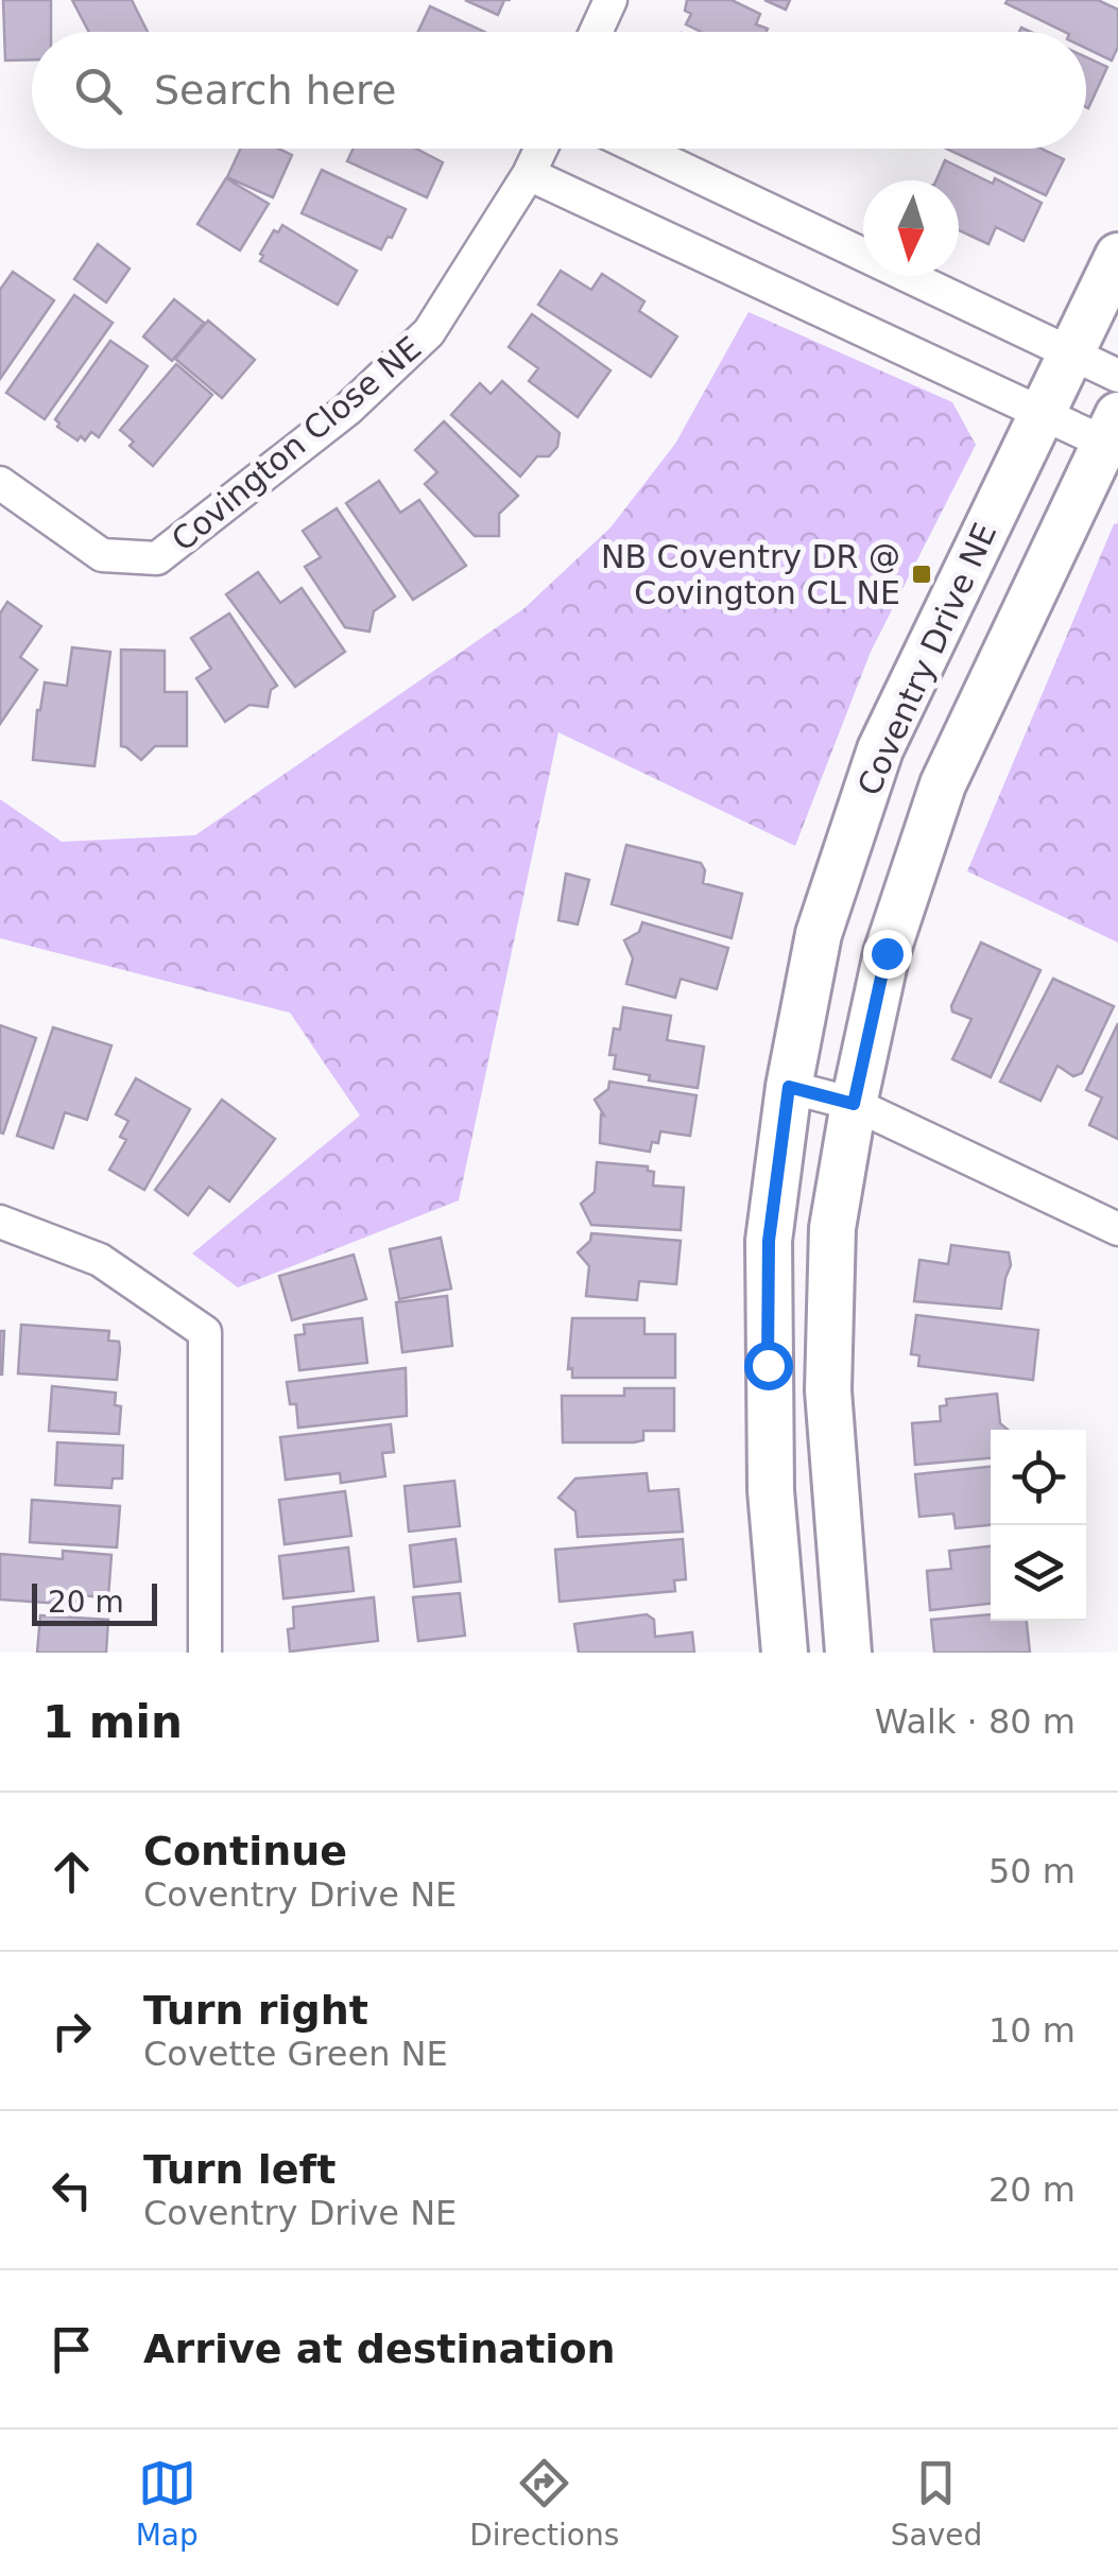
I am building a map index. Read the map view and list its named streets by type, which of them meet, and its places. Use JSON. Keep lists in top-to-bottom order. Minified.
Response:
{"streets":{"street":["Covington Close NE","Coventry Drive NE"]},"places":{"transit":["NB Coventry DR @ Covington CL NE"]},"scale_bar":"20 m","north":"bottom","page":{"search":"Search here","scale":"20 m","heading":["1 min","Walk · 80 m"],"list":[["Continue","Coventry Drive NE","50 m"],["Turn right","Covette Green NE","10 m"],["Turn left","Coventry Drive NE","20 m"],"Arrive at destination"],"nav":["Map","Directions","Saved"]}}
